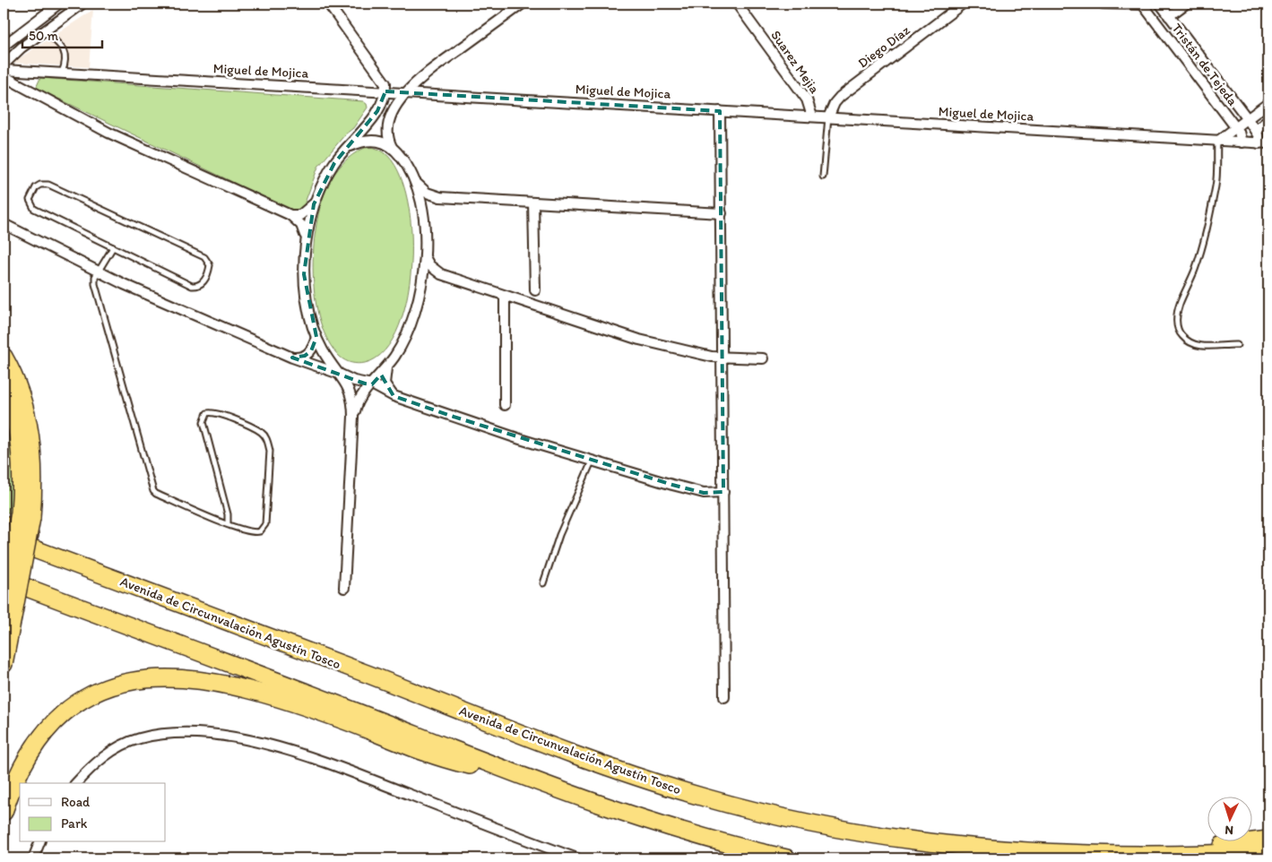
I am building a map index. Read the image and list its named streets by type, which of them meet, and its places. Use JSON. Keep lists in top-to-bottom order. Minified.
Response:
{"streets":{"highway":["Avenida de Circunvalación Agustín Tosco"],"street":["Diego Díaz","Suarez Mejia","Tristán de Tejeda","Miguel de Mojica"]},"crossings":[["Diego Díaz","Miguel de Mojica"],["Suarez Mejia","Miguel de Mojica"],["Tristán de Tejeda","Miguel de Mojica"]],"legend":["Road","Park"],"scale_bar":"50 m","north":"bottom"}
